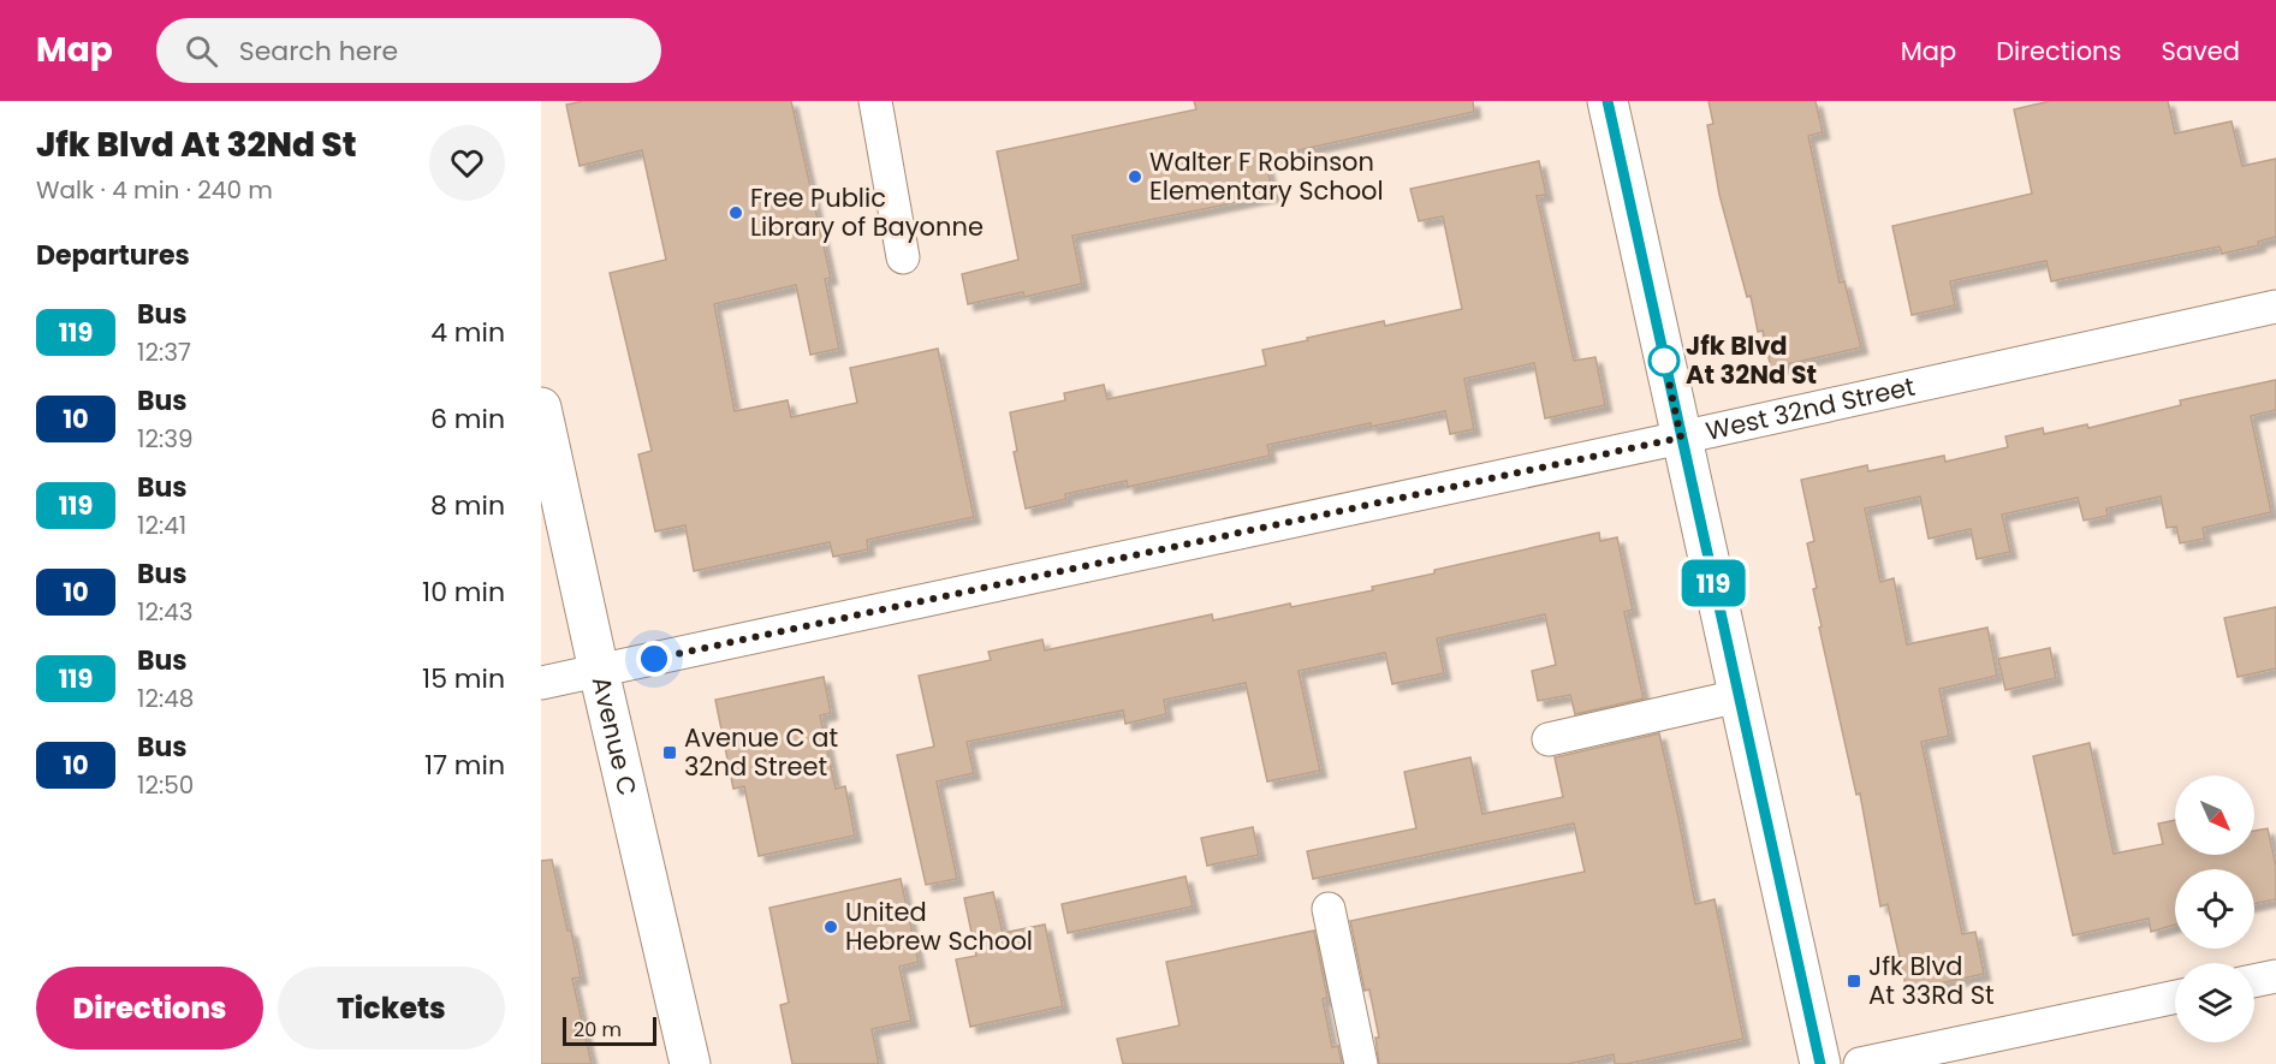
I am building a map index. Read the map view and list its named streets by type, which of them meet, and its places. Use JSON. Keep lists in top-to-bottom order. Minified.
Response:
{"streets":{"main road":["Avenue C"],"street":["West 32nd Street"]},"crossings":[["West 32nd Street","Avenue C"]],"places":{"other":["Walter F Robinson Elementary School","Free Public Library of Bayonne","Jfk Blvd At 32Nd St","United Hebrew School"],"transit":["Avenue C at 32nd Street","Jfk Blvd At 33Rd St"]},"lines":["bus line 119"],"scale_bar":"20 m","north":"bottom right","page":{"header":"Map","search":"Search here","nav":["Map","Directions","Saved"],"heading":[["Jfk Blvd At 32Nd St","Walk · 4 min · 240 m"],"Departures"],"on_map":"119","list":[{"mark":"119","name":"Bus","note":"12:37","value":"4 min"},{"mark":"10","name":"Bus","note":"12:39","value":"6 min"},{"mark":"119","name":"Bus","note":"12:41","value":"8 min"},{"mark":"10","name":"Bus","note":"12:43","value":"10 min"},{"mark":"119","name":"Bus","note":"12:48","value":"15 min"},{"mark":"10","name":"Bus","note":"12:50","value":"17 min"}],"buttons":["Directions","Tickets"],"scale":"20 m"}}
